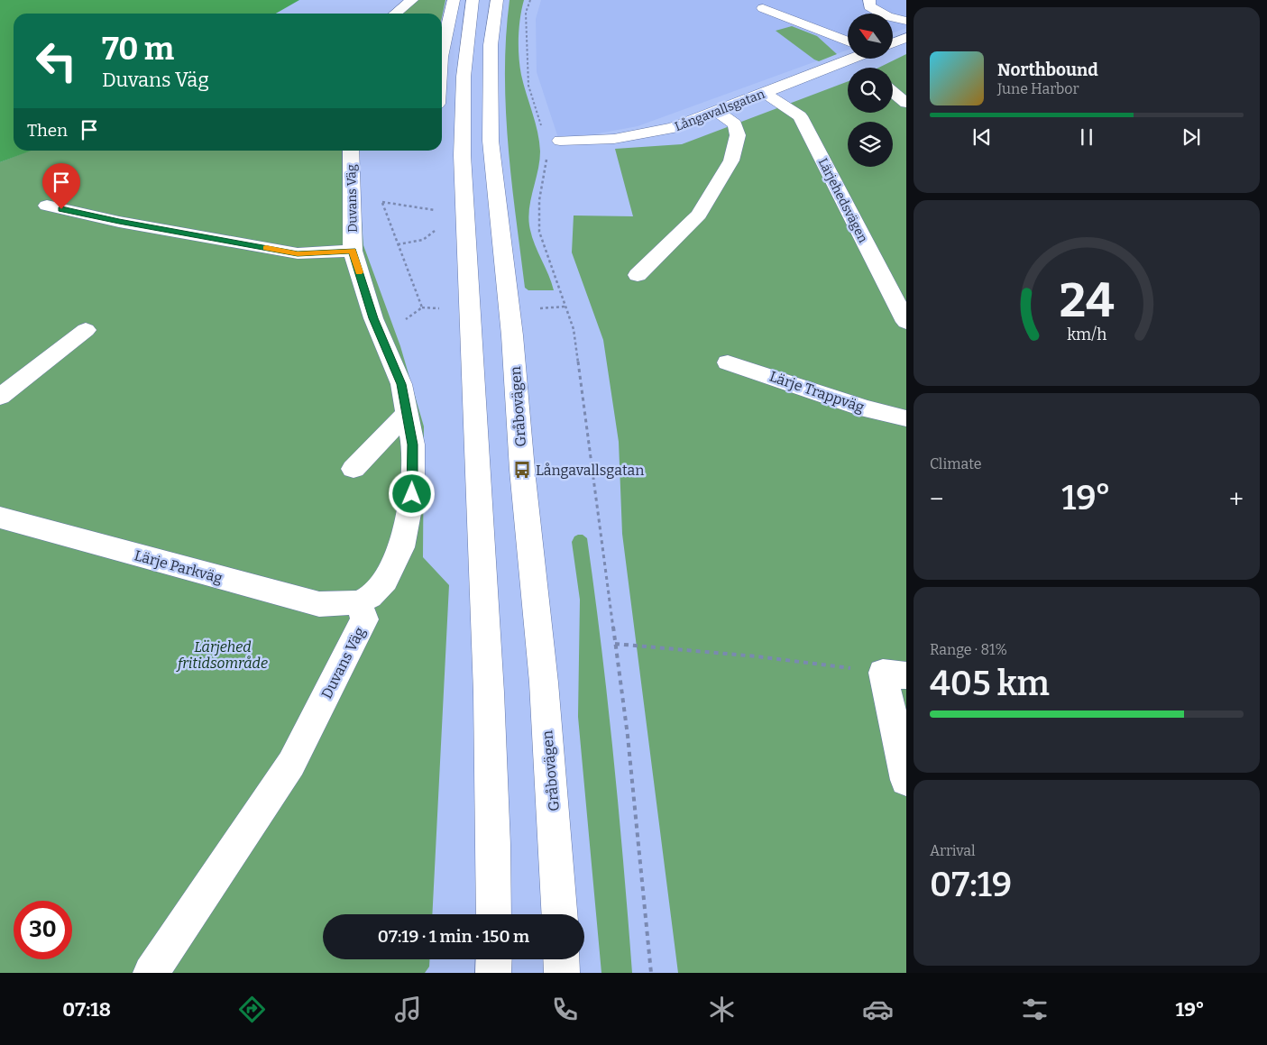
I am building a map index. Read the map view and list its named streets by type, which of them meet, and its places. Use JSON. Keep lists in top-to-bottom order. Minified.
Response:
{"streets":{"street":["Långavallsgatan","Duvans Väg","Lärjehedsvägen","Lärje Trappväg","Gråbovägen","Lärje Parkväg"]},"crossings":[["Långavallsgatan","Lärjehedsvägen"],["Duvans Väg","Lärje Parkväg"]],"parks":["Lärjehed fritidsområde"],"places":{"bus stop":["Långavallsgatan"]},"north":"top left","page":{"turn":["70 m","Duvans Väg"],"song":["Northbound","June Harbor"],"then":"Then","tile":["Climate",["Range · 81%","405 km"],["Arrival","07:19"]],"heat":["−","19°","+"],"limit":"30","trip":"07:19 · 1 min · 150 m","tabs":["07:18","19°"],"gauge":["24","km/h"]}}
